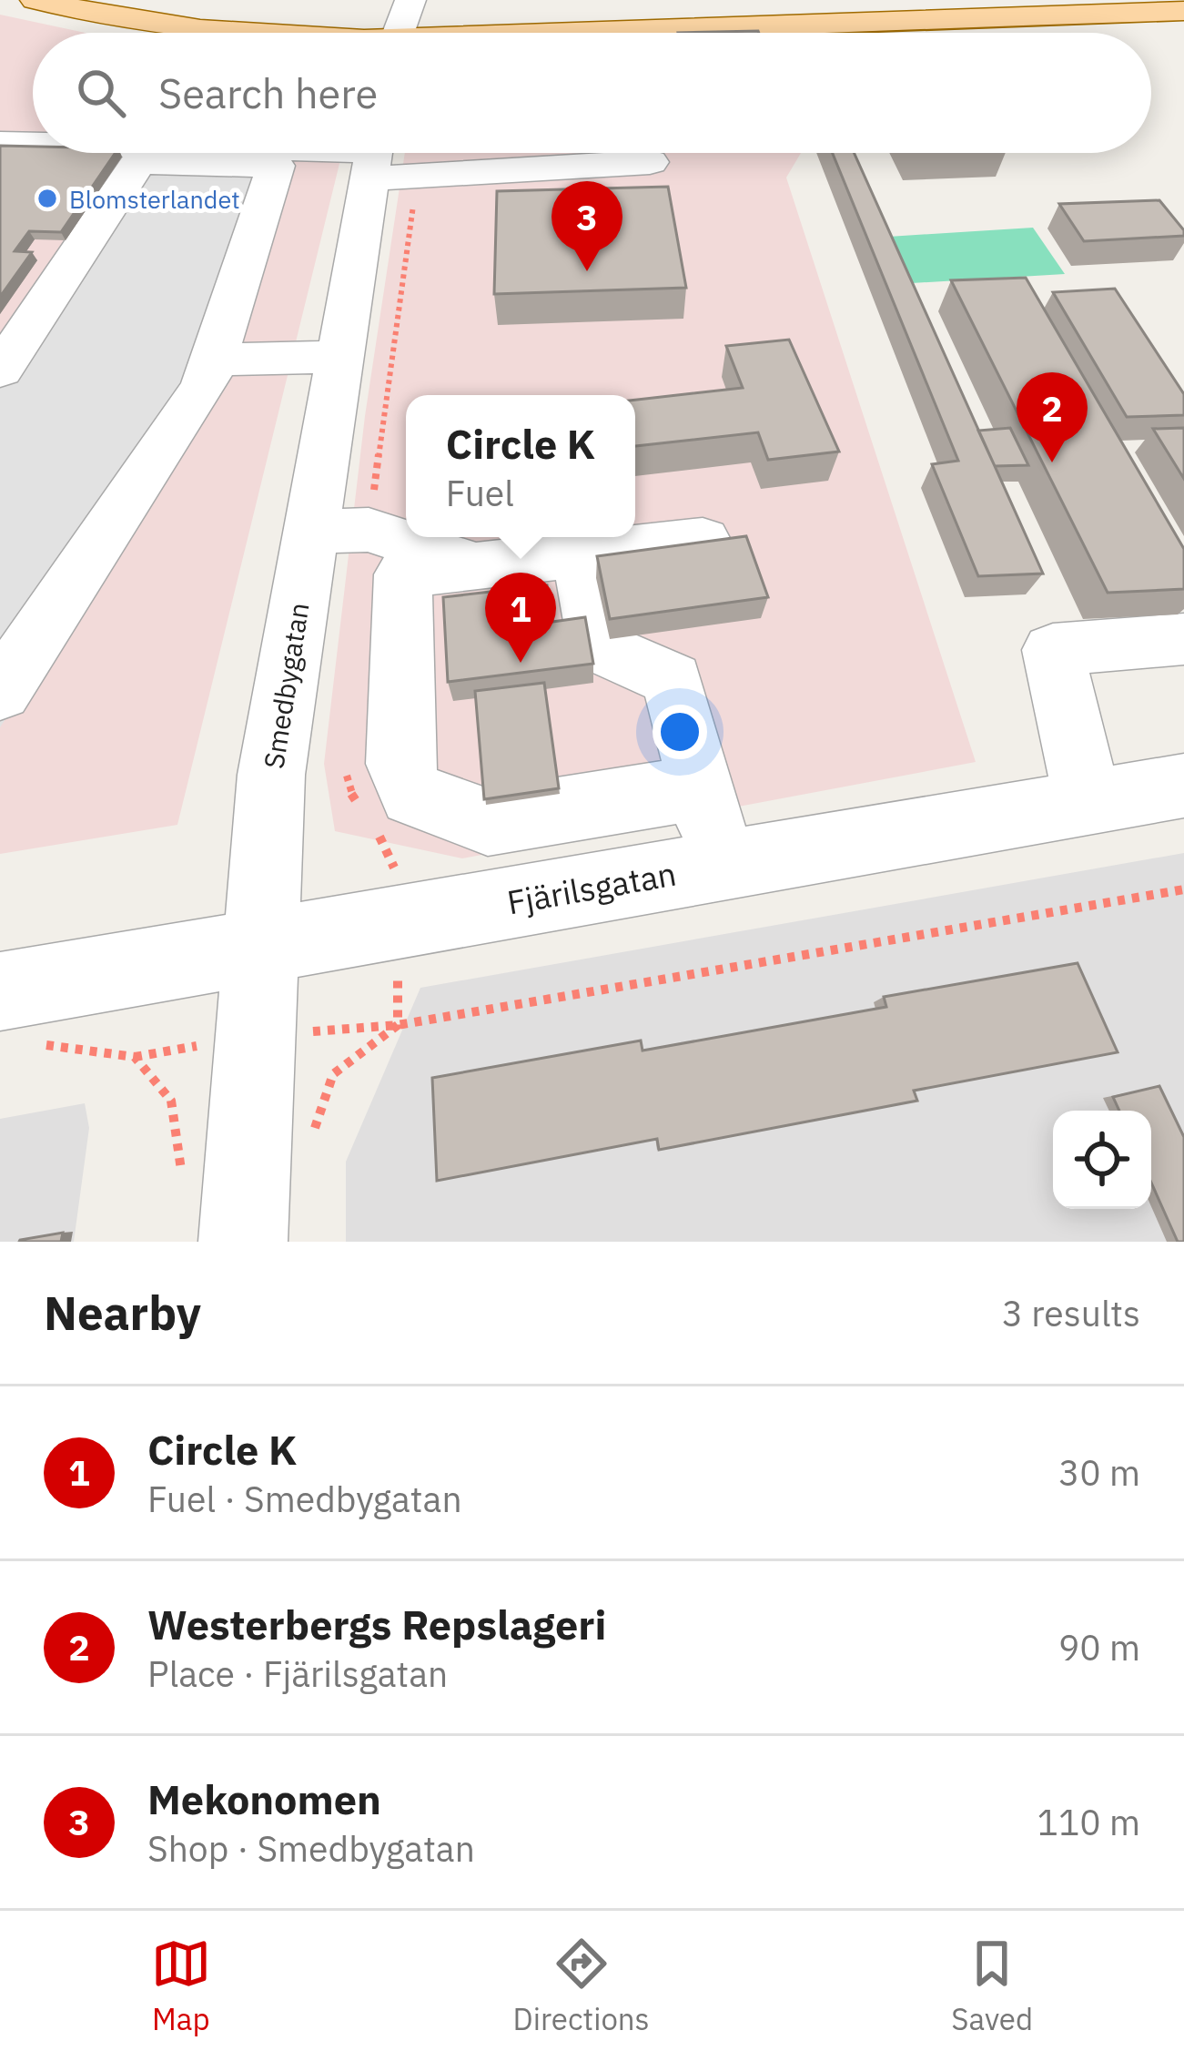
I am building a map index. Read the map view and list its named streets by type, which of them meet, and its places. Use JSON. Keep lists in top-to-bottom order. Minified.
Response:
{"streets":{"street":["Smedbygatan","Fjärilsgatan"]},"crossings":[["Smedbygatan","Fjärilsgatan"]],"places":["Blomsterlandet"],"page":{"search":"Search here","pins":["3","2","1"],"popup":["Circle K","Fuel"],"heading":["Nearby","3 results"],"list":[{"mark":"1","name":"Circle K","note":"Fuel · Smedbygatan","value":"30 m"},{"mark":"2","name":"Westerbergs Repslageri","note":"Place · Fjärilsgatan","value":"90 m"},{"mark":"3","name":"Mekonomen","note":"Shop · Smedbygatan","value":"110 m"}],"nav":["Map","Directions","Saved"]}}
